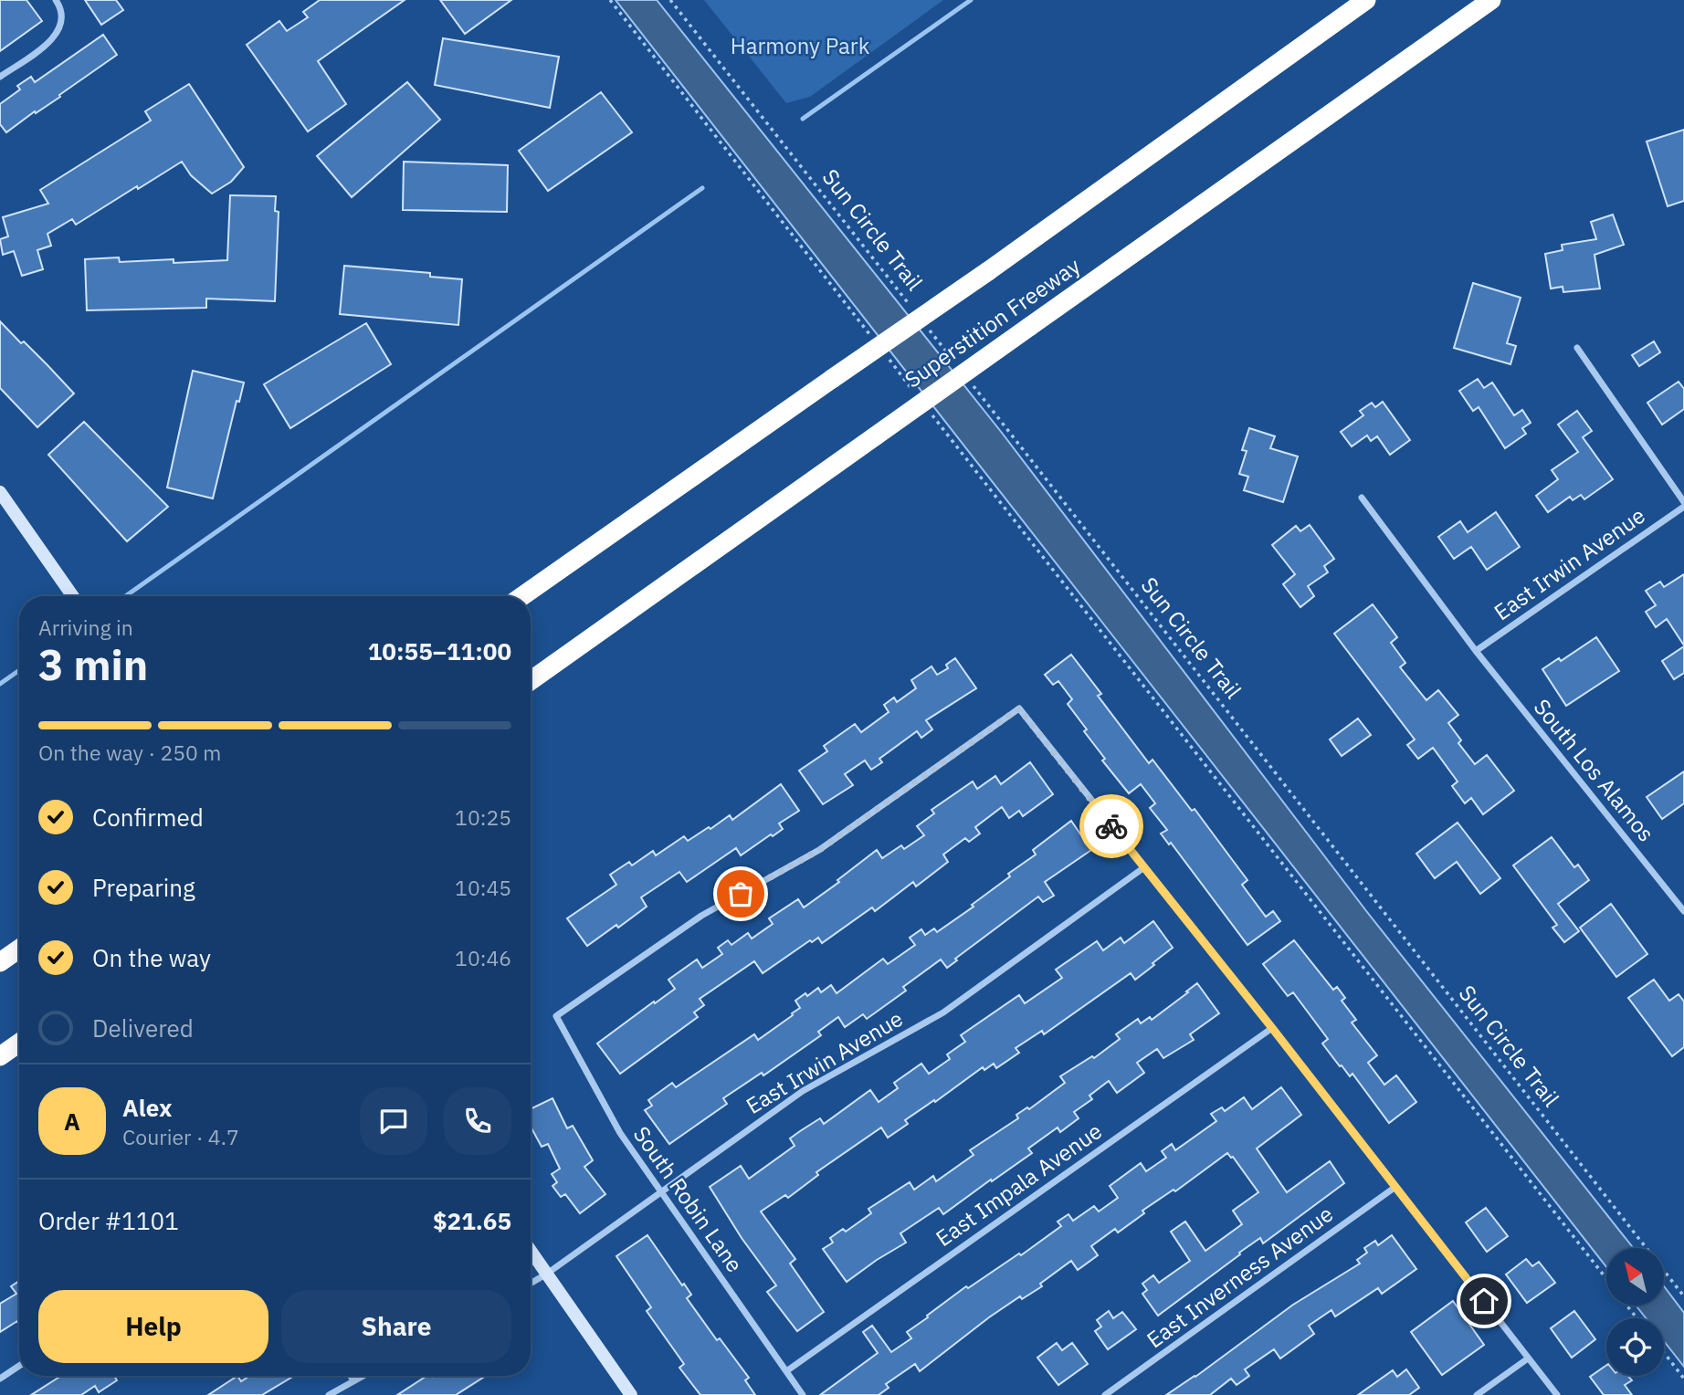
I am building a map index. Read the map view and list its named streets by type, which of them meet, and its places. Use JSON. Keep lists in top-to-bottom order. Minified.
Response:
{"streets":{"highway":["Superstition Freeway"],"street":["East Irwin Avenue","South Los Alamos","East Impala Avenue","South Robin Lane","East Inverness Avenue"],"path":["Sun Circle Trail"]},"crossings":[["East Irwin Avenue","South Los Alamos"],["East Irwin Avenue","South Robin Lane"],["East Impala Avenue","South Robin Lane"]],"parks":["Harmony Park"],"north":"top left","page":{"heading":["3 min","Arriving in","10:55–11:00"],"panel":["Alex","Courier · 4.7","Order #1101","$21.65"],"bar":"On the way · 250 m","list":[["Confirmed","10:25"],["Preparing","10:45"],["On the way","10:46"],"Delivered"],"round":"A","buttons":["Help","Share"]}}
